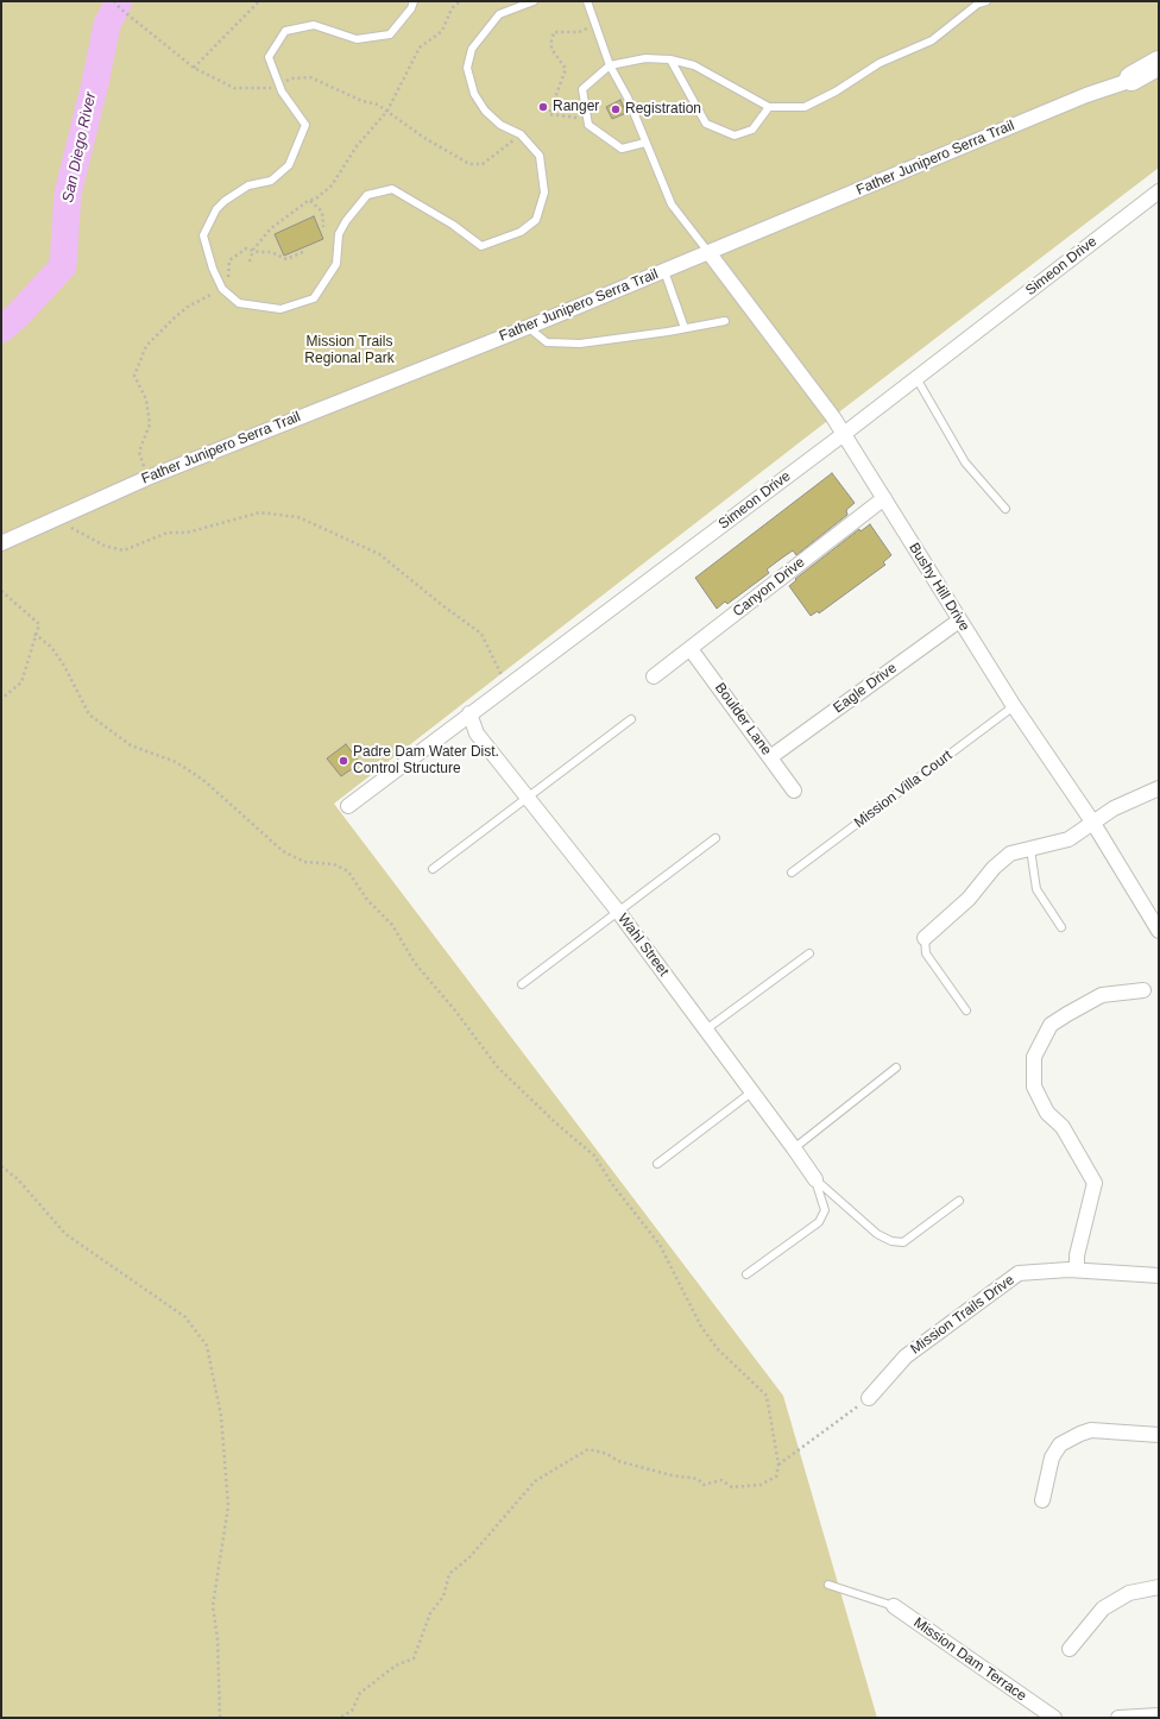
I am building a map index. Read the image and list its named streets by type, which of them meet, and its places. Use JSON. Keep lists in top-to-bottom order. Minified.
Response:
{"streets":{"street":["Father Junipero Serra Trail","Simeon Drive","Canyon Drive","Bushy Hill Drive","Eagle Drive","Boulder Lane","Wahl Street","Mission Trails Drive","Mission Dam Terrace"],"lane":["Mission Villa Court"]},"crossings":[["Father Junipero Serra Trail","Bushy Hill Drive"],["Simeon Drive","Bushy Hill Drive"],["Simeon Drive","Wahl Street"],["Canyon Drive","Bushy Hill Drive"],["Canyon Drive","Boulder Lane"],["Bushy Hill Drive","Eagle Drive"],["Bushy Hill Drive","Mission Villa Court"],["Eagle Drive","Boulder Lane"]],"water":["San Diego River"],"parks":["Mission Trails Regional Park"],"places":["Ranger","Registration","Padre Dam Water Dist. Control Structure"]}
